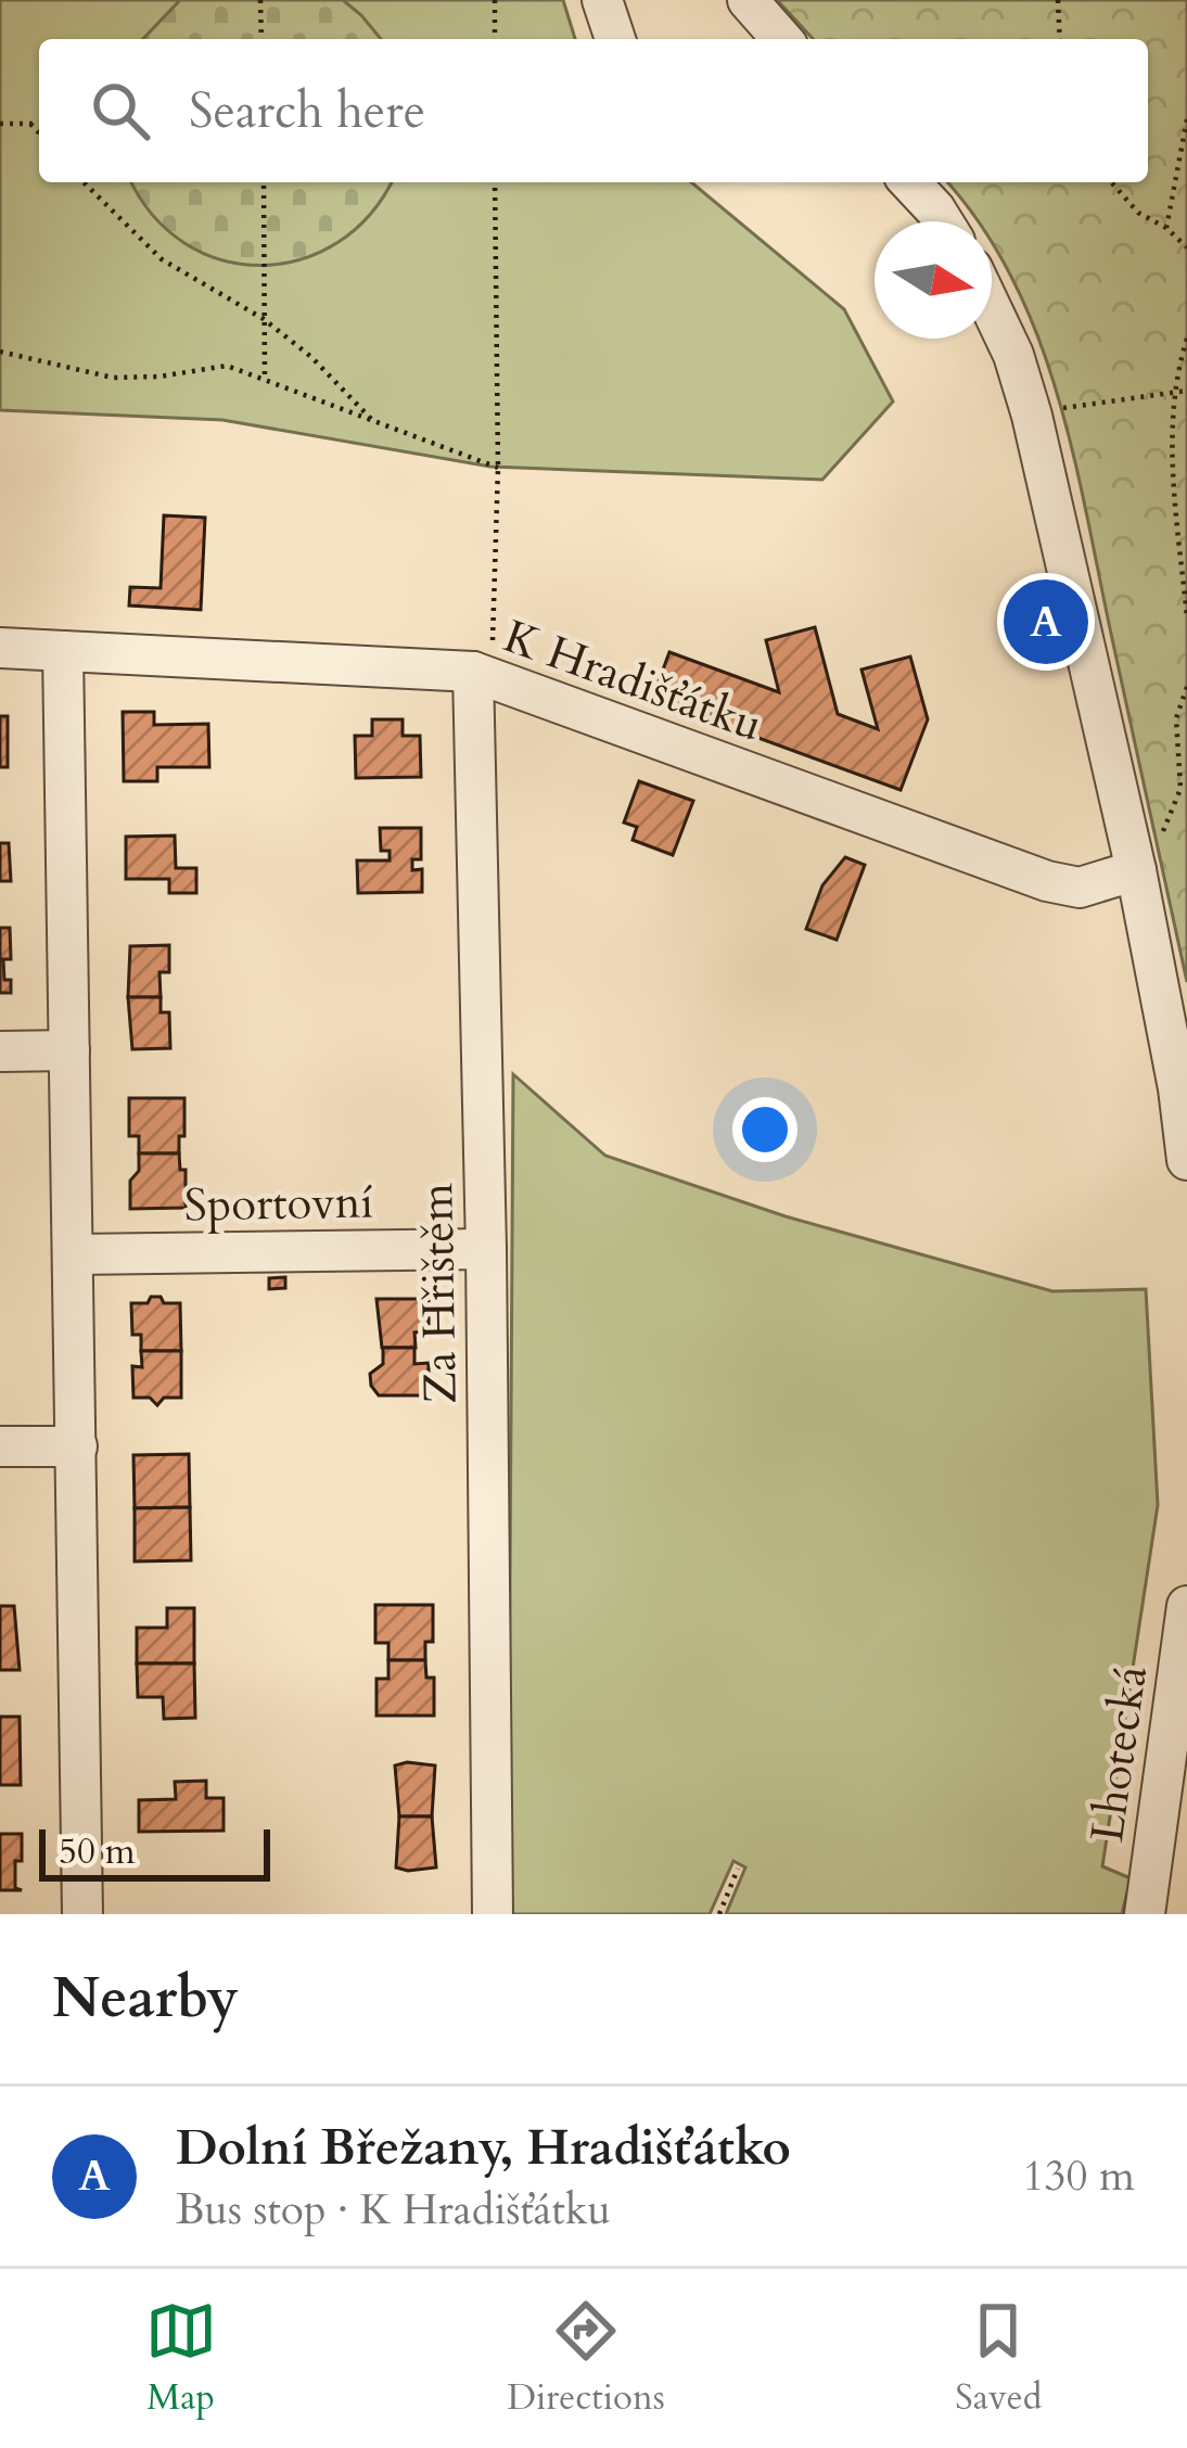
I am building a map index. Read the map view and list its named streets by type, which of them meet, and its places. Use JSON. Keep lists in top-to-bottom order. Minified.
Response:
{"streets":{"street":["K Hradišťátku","Sportovní","Za Hřištěm","Lhotecká"]},"crossings":[["K Hradišťátku","Za Hřištěm"],["Sportovní","Za Hřištěm"]],"scale_bar":"50 m","north":"right","page":{"search":"Search here","pins":"A","scale":"50 m","heading":"Nearby","list":[{"mark":"A","name":"Dolní Břežany, Hradišťátko","note":"Bus stop · K Hradišťátku","value":"130 m"}],"nav":["Map","Directions","Saved"]}}
